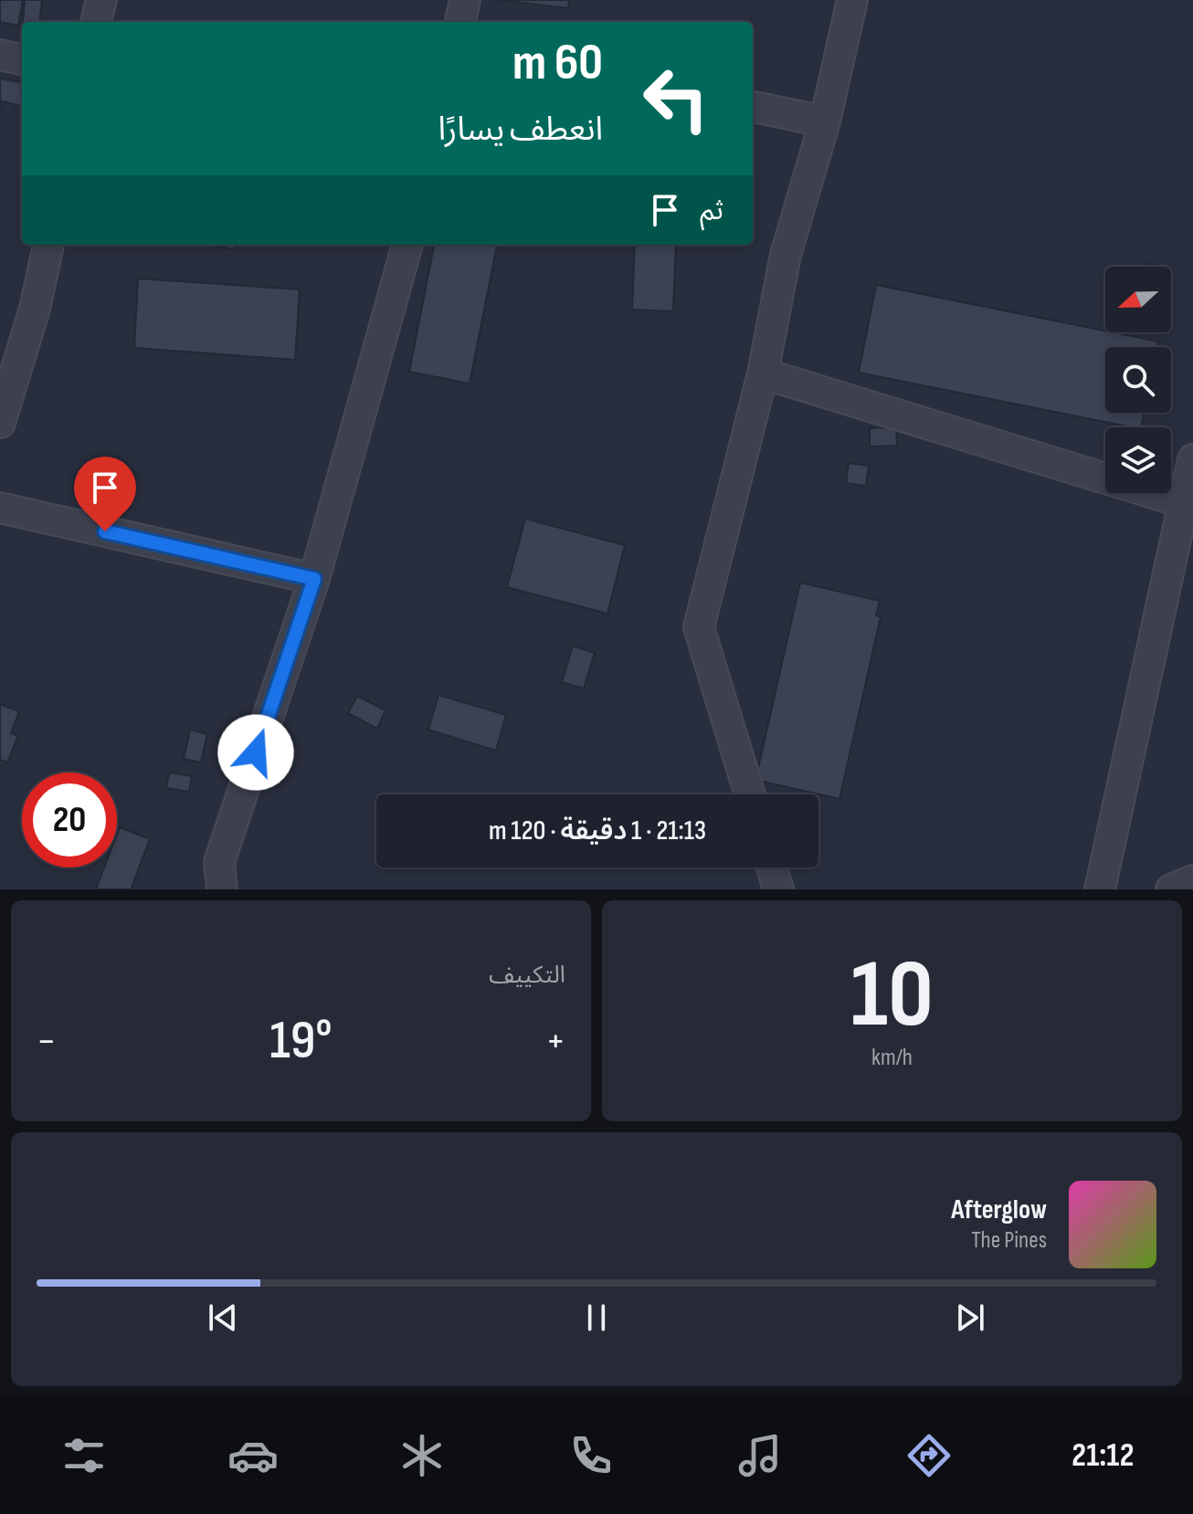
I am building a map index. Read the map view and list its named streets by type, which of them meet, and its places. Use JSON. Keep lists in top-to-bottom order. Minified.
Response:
{"north":"left","page":{"turn":["60 m","انعطف يسارًا"],"then":"ثم","limit":"20","trip":"21:13 · 1 دقيقة · 120 m","tile":[["10","km/h"],"التكييف"],"heat":["−","19°","+"],"song":["Afterglow","The Pines"],"tabs":"21:12"}}
